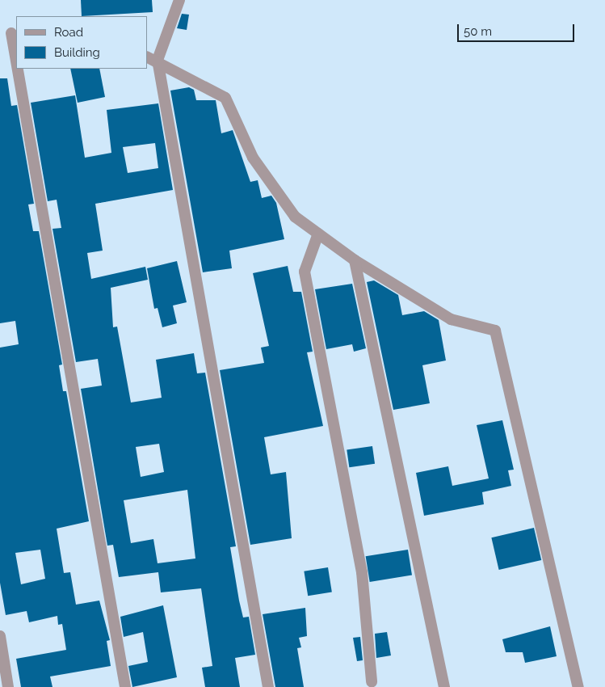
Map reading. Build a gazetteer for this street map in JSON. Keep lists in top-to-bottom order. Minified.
{"legend":["Road","Building"],"scale_bar":"50 m"}
